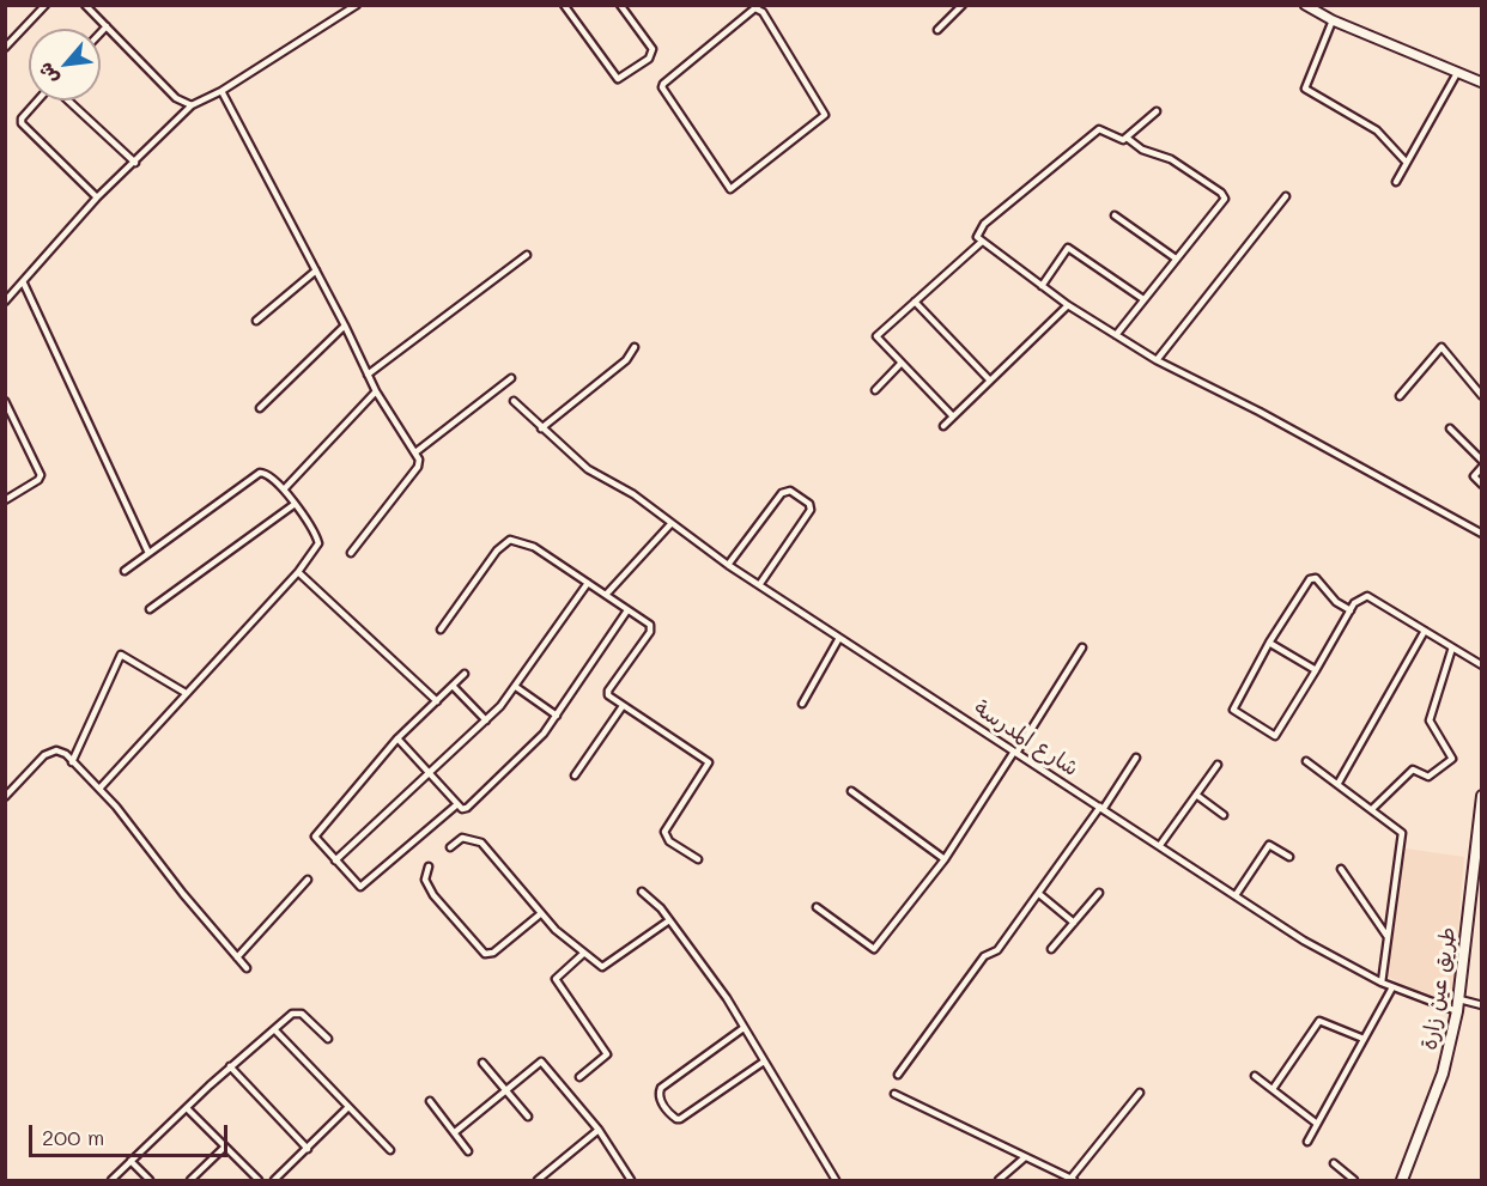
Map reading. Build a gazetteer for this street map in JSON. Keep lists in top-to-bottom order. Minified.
{"streets":{"main road":["طريق عين زارة"],"street":["شارع المدرسة"]},"crossings":[["شارع المدرسة","طريق عين زارة"]],"scale_bar":"200 m","north":"bottom left"}
